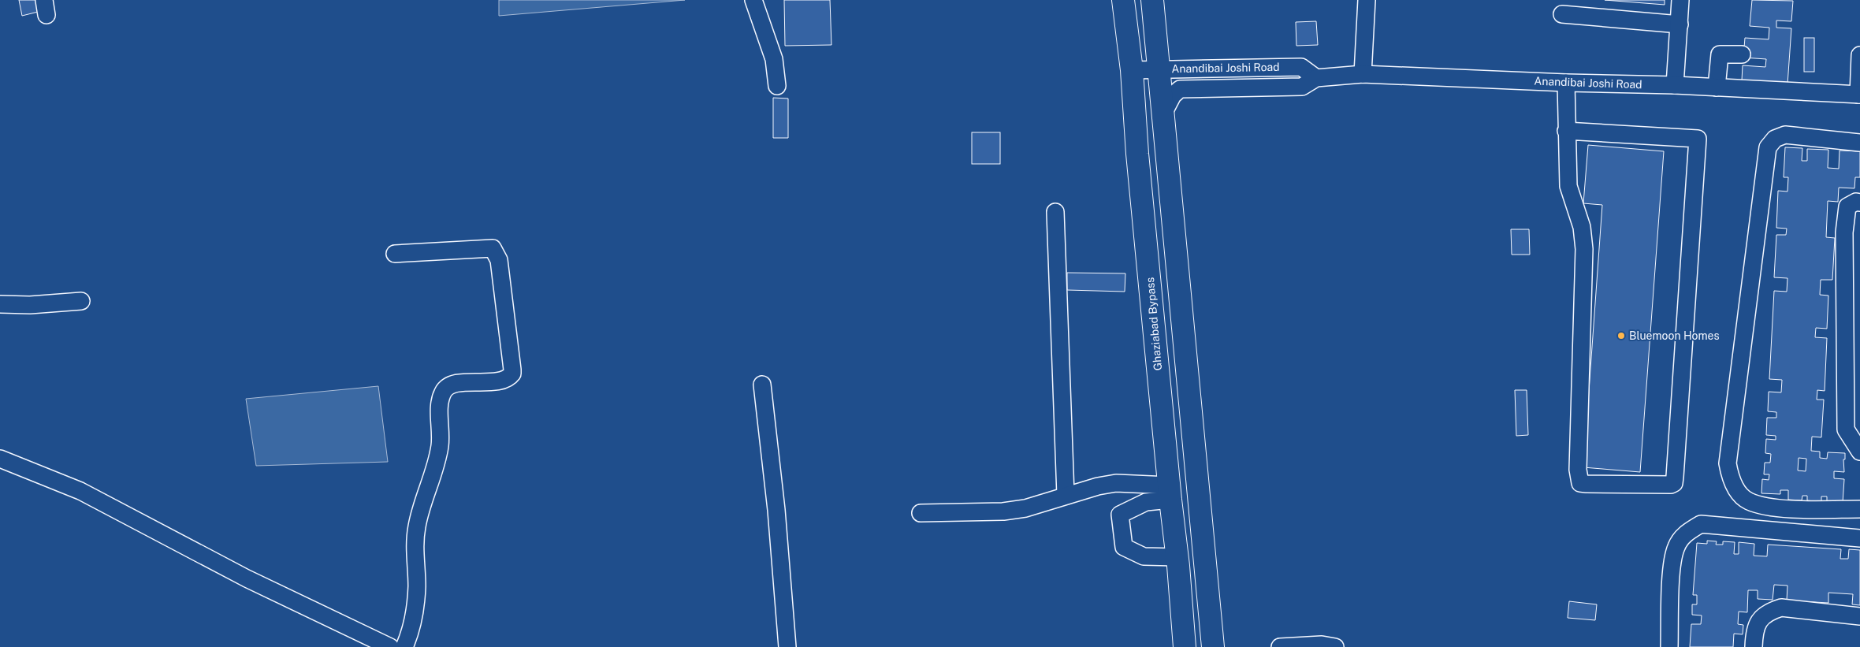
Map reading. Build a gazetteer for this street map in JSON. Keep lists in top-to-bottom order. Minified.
{"streets":{"highway":["Ghaziabad Bypass"],"street":["Anandibai Joshi Road"]},"crossings":[["Anandibai Joshi Road","Ghaziabad Bypass"]],"places":["Bluemoon Homes"]}
